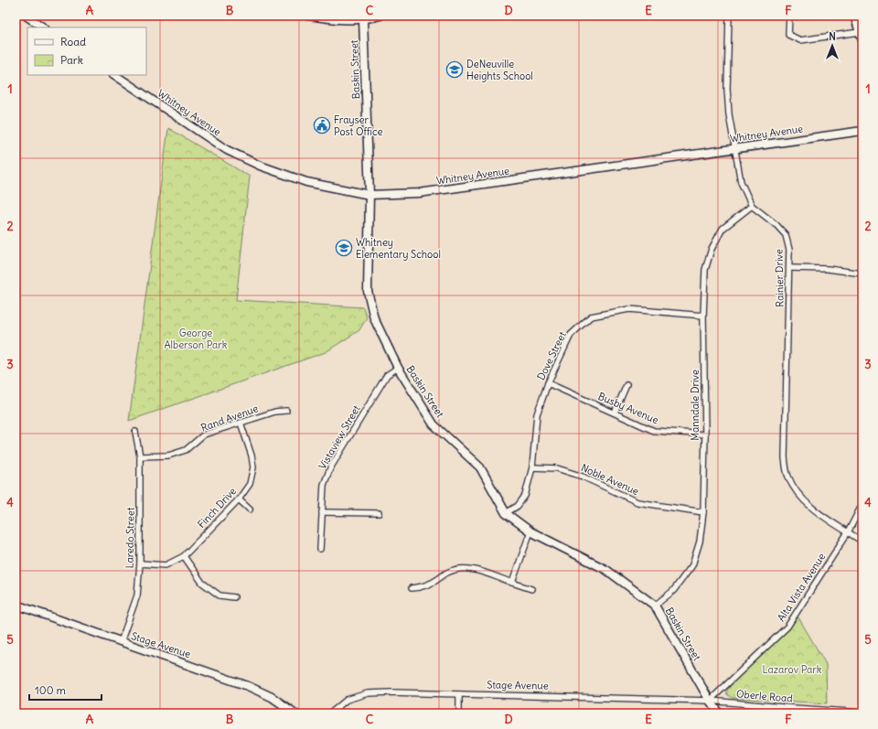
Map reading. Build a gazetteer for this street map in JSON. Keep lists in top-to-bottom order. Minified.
{"streets":{"main road":["Baskin Street","Whitney Avenue","Stage Avenue"],"street":["Rainier Drive","Dove Street","Manndale Drive","Busby Avenue","Rand Avenue","Vistaview Street","Noble Avenue","Finch Drive","Laredo Street","Alta Vista Avenue","Oberle Road"]},"crossings":[["Baskin Street","Whitney Avenue"],["Baskin Street","Dove Street"],["Baskin Street","Manndale Drive"],["Baskin Street","Vistaview Street"],["Baskin Street","Alta Vista Avenue"],["Baskin Street","Stage Avenue"],["Baskin Street","Oberle Road"],["Whitney Avenue","Rainier Drive"],["Rainier Drive","Manndale Drive"],["Rainier Drive","Alta Vista Avenue"],["Dove Street","Manndale Drive"],["Dove Street","Busby Avenue"],["Dove Street","Noble Avenue"],["Manndale Drive","Busby Avenue"],["Manndale Drive","Noble Avenue"],["Rand Avenue","Finch Drive"],["Rand Avenue","Laredo Street"],["Finch Drive","Laredo Street"],["Laredo Street","Stage Avenue"],["Alta Vista Avenue","Stage Avenue"],["Alta Vista Avenue","Oberle Road"],["Stage Avenue","Oberle Road"]],"parks":["George Alberson Park","Lazarov Park"],"places":{"school or university":["DeNeuville Heights School","Whitney Elementary School"],"public building":["Frayser Post Office"]},"legend":["Road","Park"],"scale_bar":"100 m","north":"top","grid":{"columns":["A","B","C","D","E","F"],"rows":["1","2","3","4","5"]}}
